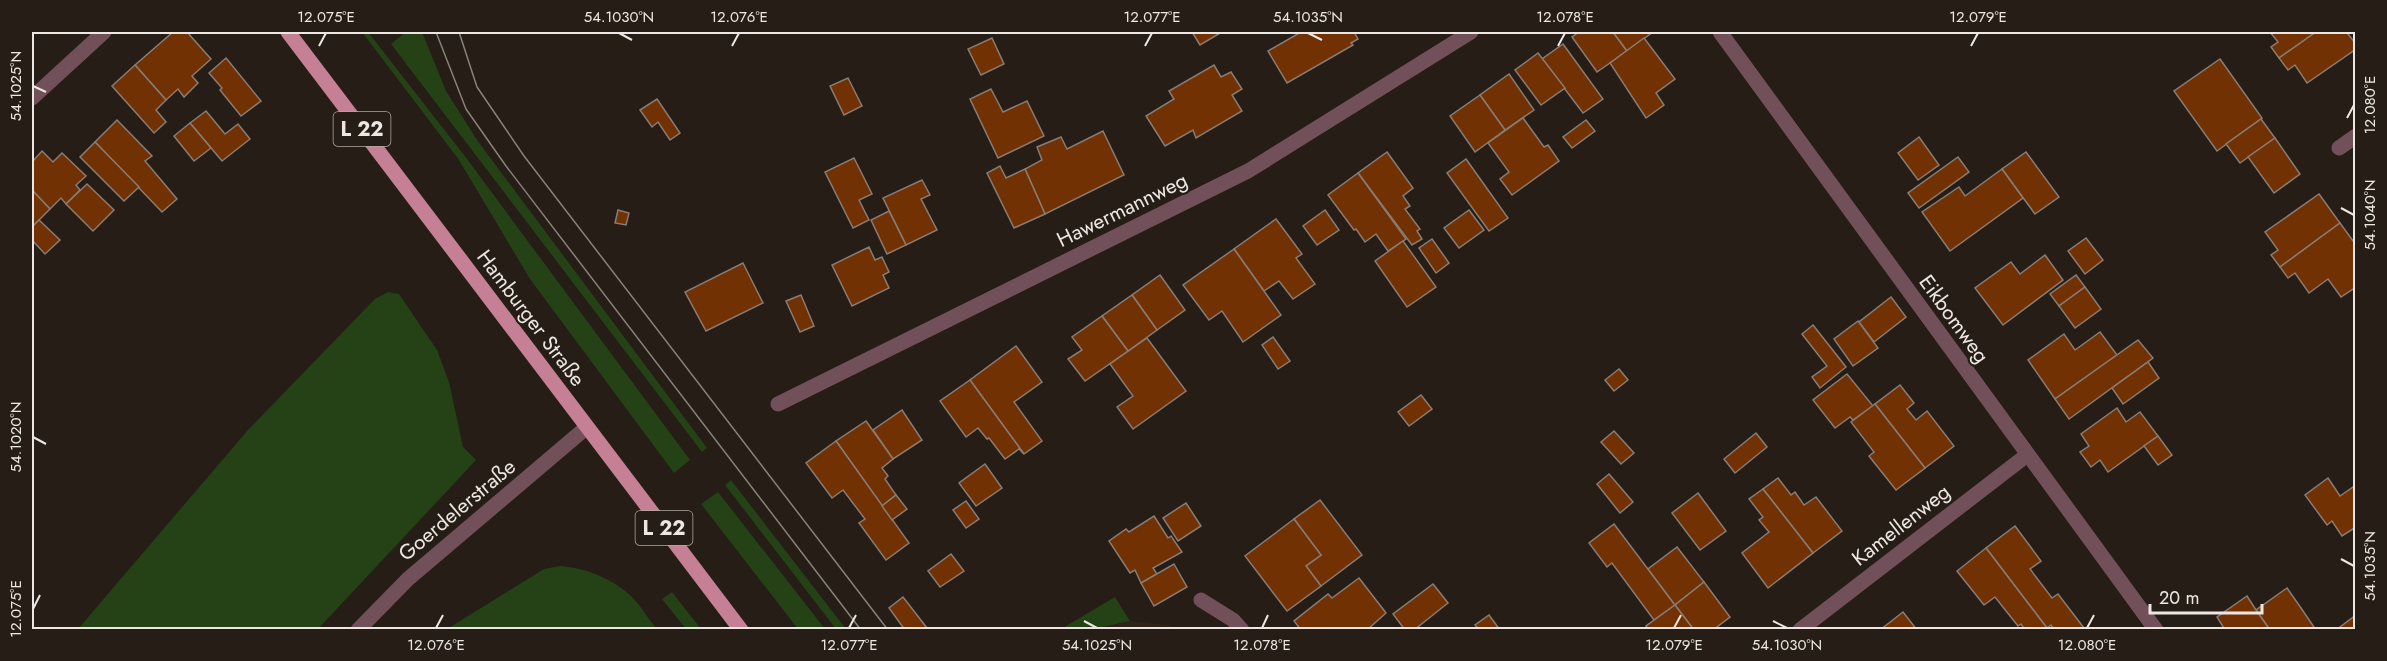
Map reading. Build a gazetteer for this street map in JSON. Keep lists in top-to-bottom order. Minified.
{"streets":{"main road":["L 22","Hamburger Straße"],"street":["Hawermannweg","Eikbomweg","Goerdelerstraße","Kamellenweg"]},"crossings":[["Hamburger Straße","Goerdelerstraße"],["Eikbomweg","Kamellenweg"]],"scale_bar":"20 m","coordinates":["12.075°E","54.1030°N","12.076°E","12.077°E","54.1035°N","12.078°E","12.079°E","54.1025°N","12.080°E","54.1040°N","54.1020°N"]}
